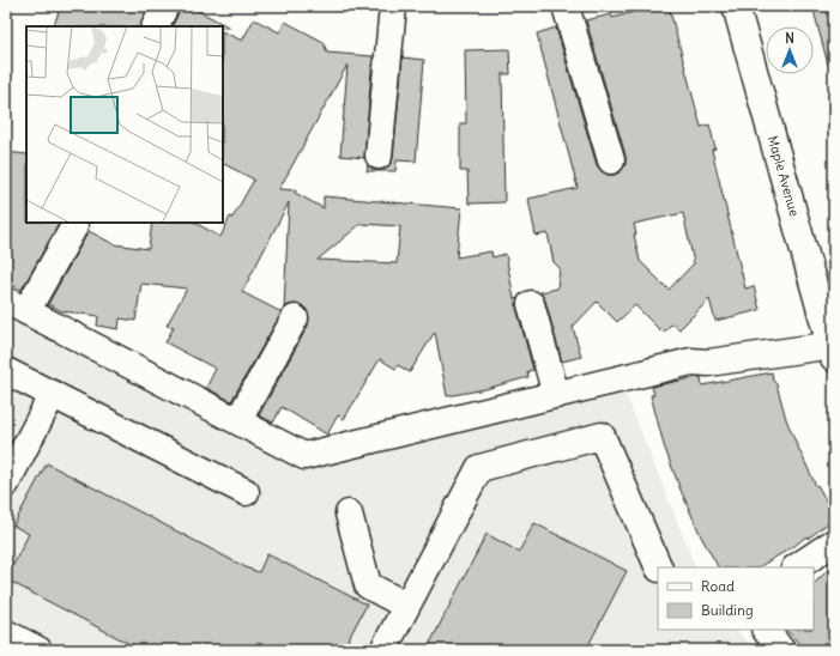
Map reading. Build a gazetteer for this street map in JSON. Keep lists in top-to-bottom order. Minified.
{"streets":{"street":["Maple Avenue"]},"legend":["Road","Building"],"north":"top"}
